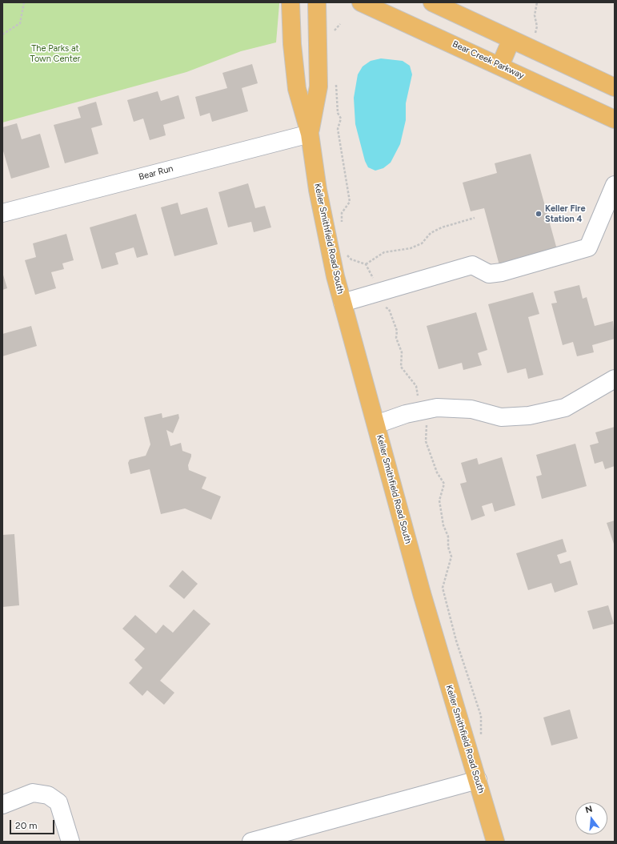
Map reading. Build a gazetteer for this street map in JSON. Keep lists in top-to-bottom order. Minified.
{"streets":{"main road":["Bear Creek Parkway","Keller Smithfield Road South"],"street":["Bear Run"]},"crossings":[["Bear Run","Keller Smithfield Road South"]],"parks":["The Parks at Town Center"],"places":["Keller Fire Station 4"],"scale_bar":"20 m","north":"top"}
